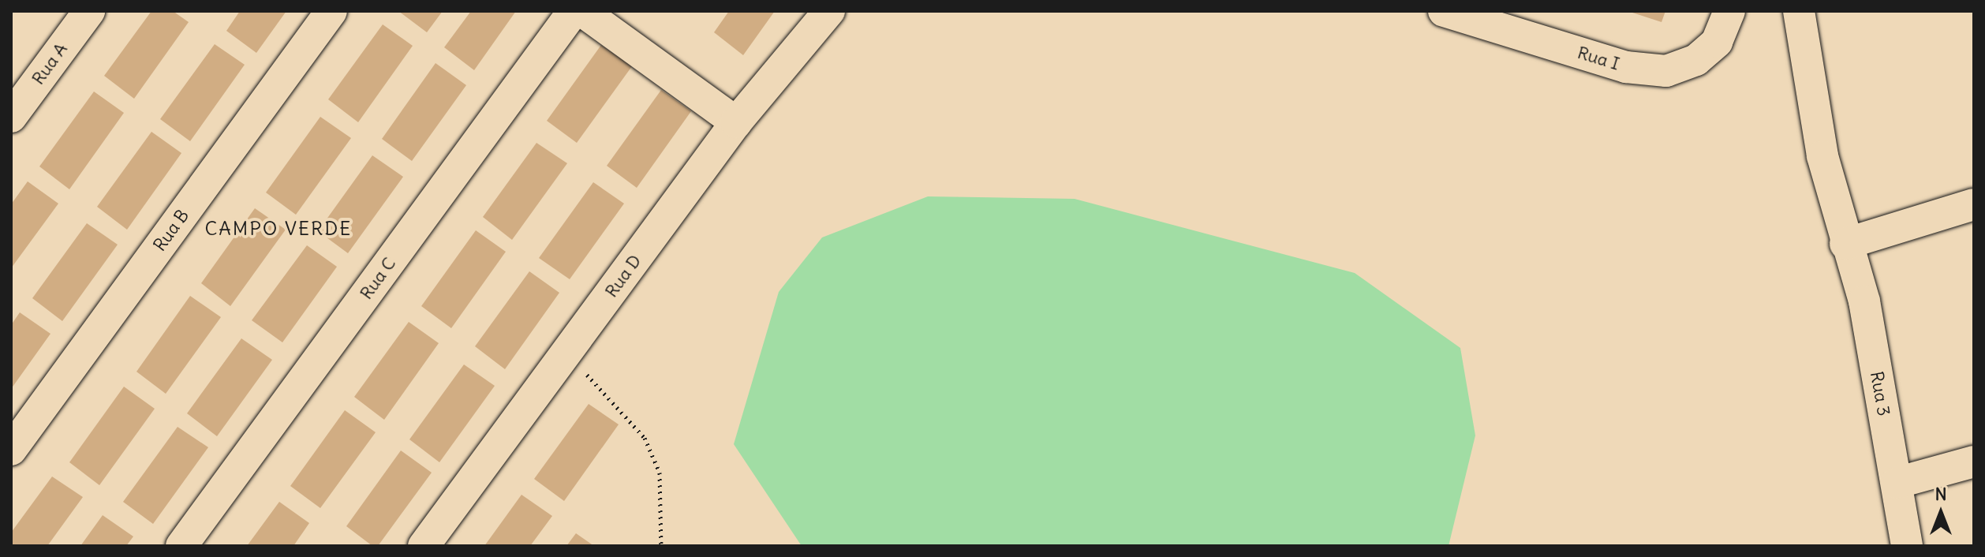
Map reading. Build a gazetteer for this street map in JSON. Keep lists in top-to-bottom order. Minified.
{"streets":{"street":["Rua I","Rua A","Rua B","Rua D","Rua C","Rua 3"]},"districts":["CAMPO VERDE"],"north":"top"}
